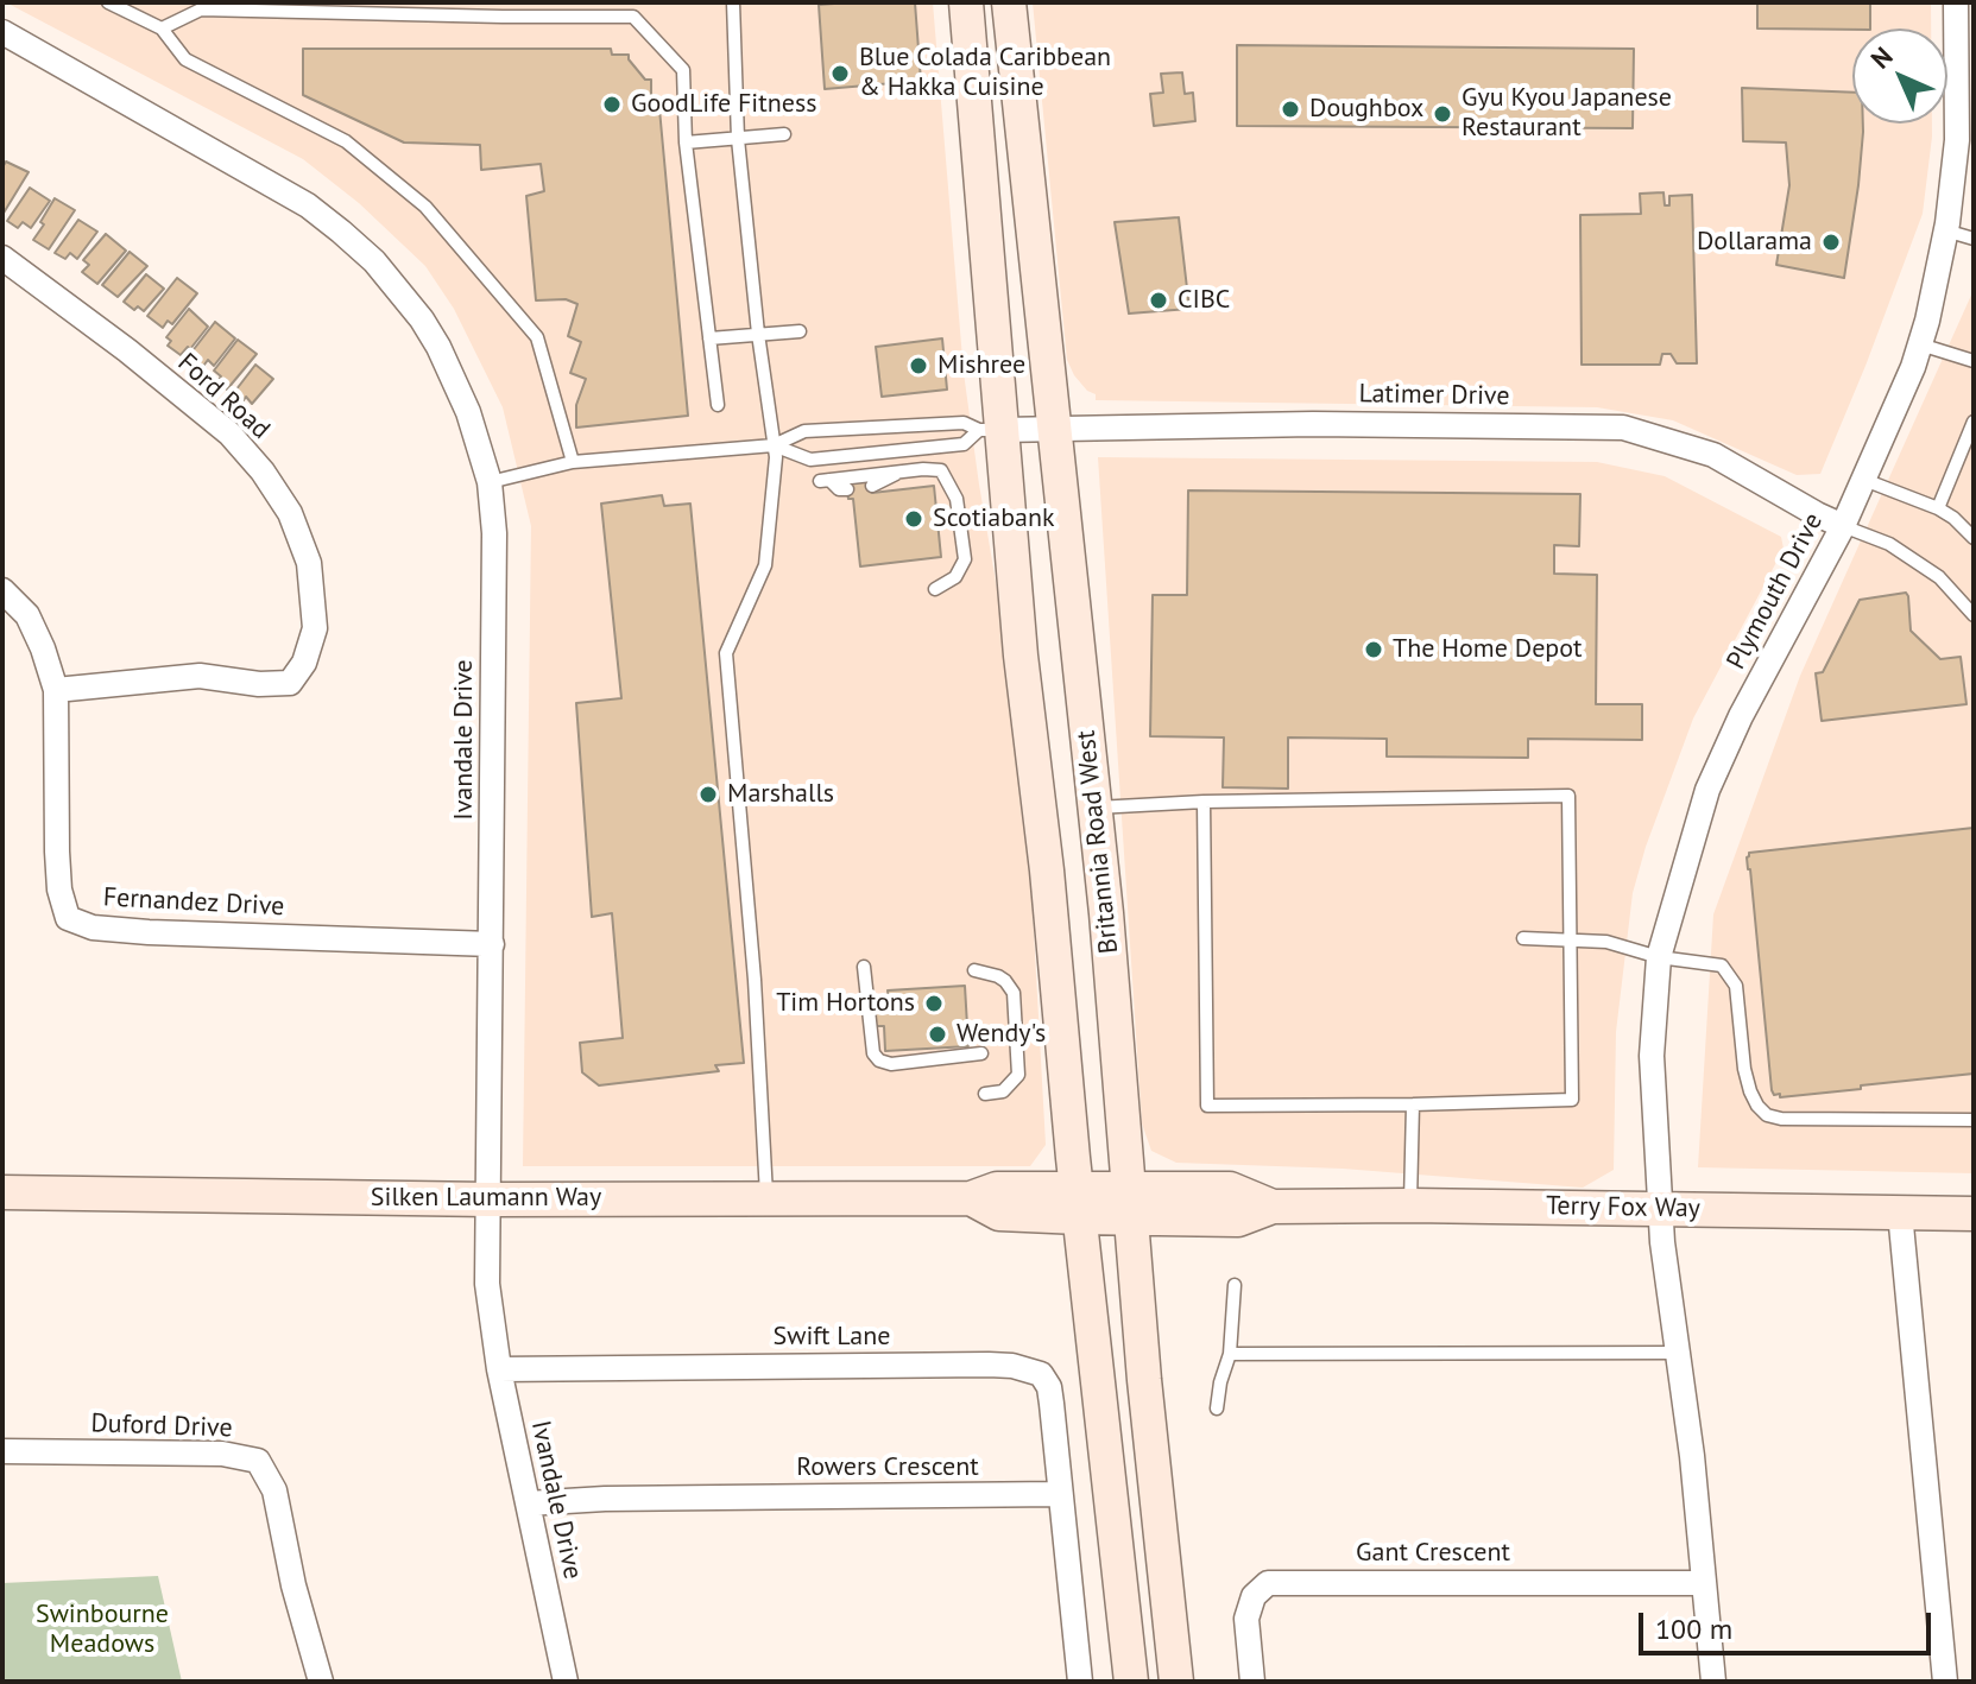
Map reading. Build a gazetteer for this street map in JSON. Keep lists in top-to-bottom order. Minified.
{"streets":{"main road":["Britannia Road West","Silken Laumann Way","Terry Fox Way"],"street":["Latimer Drive","Ford Road","Plymouth Drive","Ivandale Drive","Fernandez Drive","Swift Lane","Duford Drive","Rowers Crescent","Gant Crescent"]},"crossings":[["Latimer Drive","Plymouth Drive"],["Latimer Drive","Britannia Road West"],["Ford Road","Fernandez Drive"],["Plymouth Drive","Terry Fox Way"],["Plymouth Drive","Gant Crescent"],["Ivandale Drive","Fernandez Drive"],["Ivandale Drive","Silken Laumann Way"],["Ivandale Drive","Swift Lane"],["Ivandale Drive","Rowers Crescent"],["Britannia Road West","Silken Laumann Way"],["Britannia Road West","Terry Fox Way"],["Silken Laumann Way","Terry Fox Way"],["Swift Lane","Rowers Crescent"]],"parks":["Swinbourne Meadows"],"places":["Blue Colada Caribbean & Hakka Cuisine","GoodLife Fitness","Doughbox","Gyu Kyou Japanese Restaurant","Dollarama","CIBC","Mishree","Scotiabank","The Home Depot","Marshalls","Tim Hortons","Wendy's"],"scale_bar":"100 m","north":"top left"}
